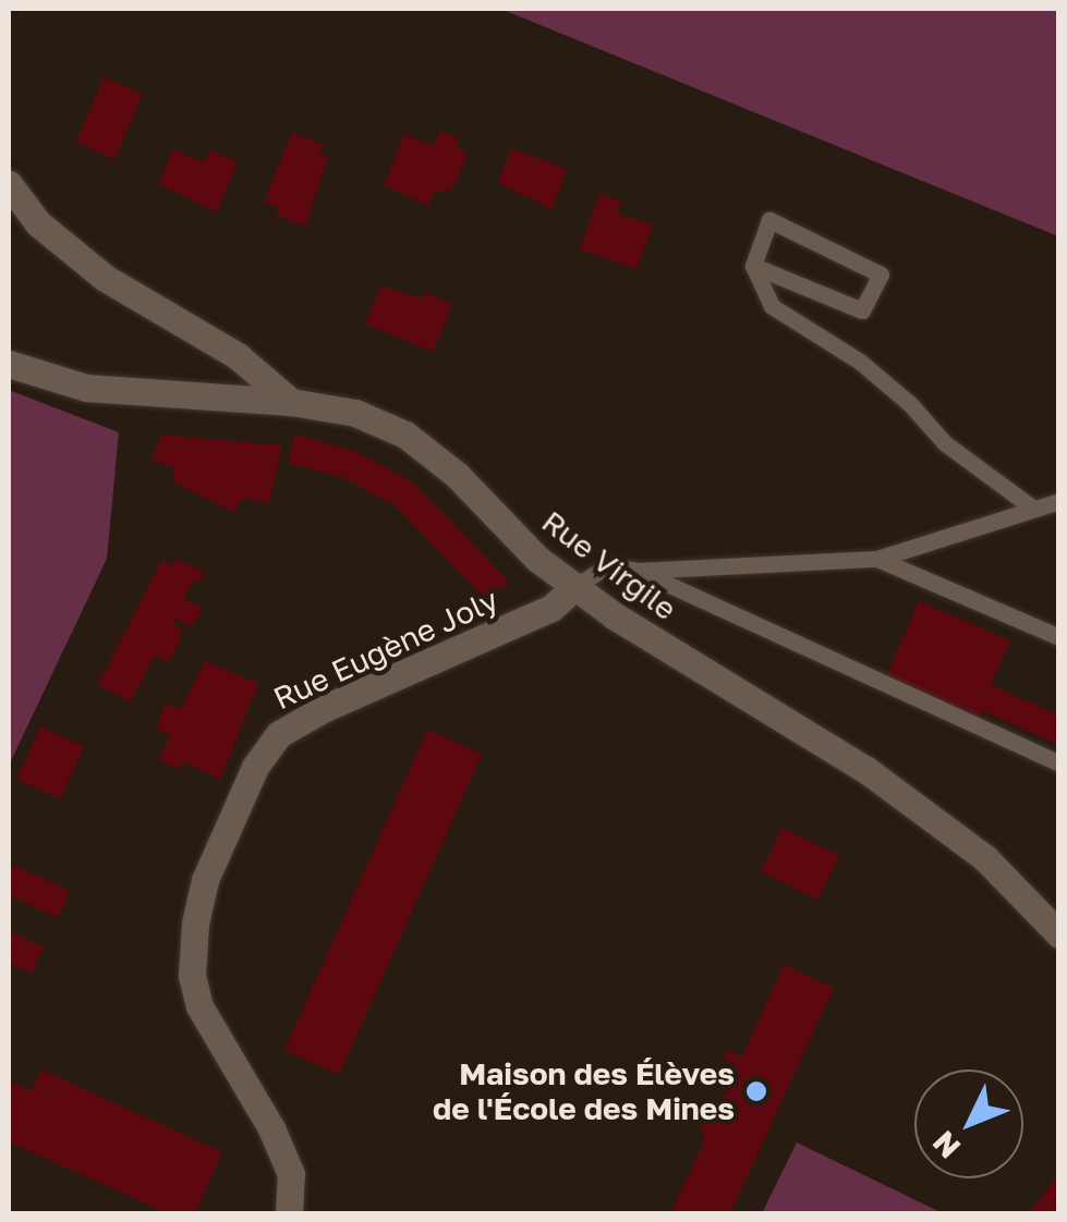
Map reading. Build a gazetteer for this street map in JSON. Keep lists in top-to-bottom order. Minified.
{"streets":{"street":["Rue Virgile","Rue Eugène Joly"]},"crossings":[["Rue Virgile","Rue Eugène Joly"]],"places":["Maison des Élèves de l'École des Mines"],"north":"bottom left"}
